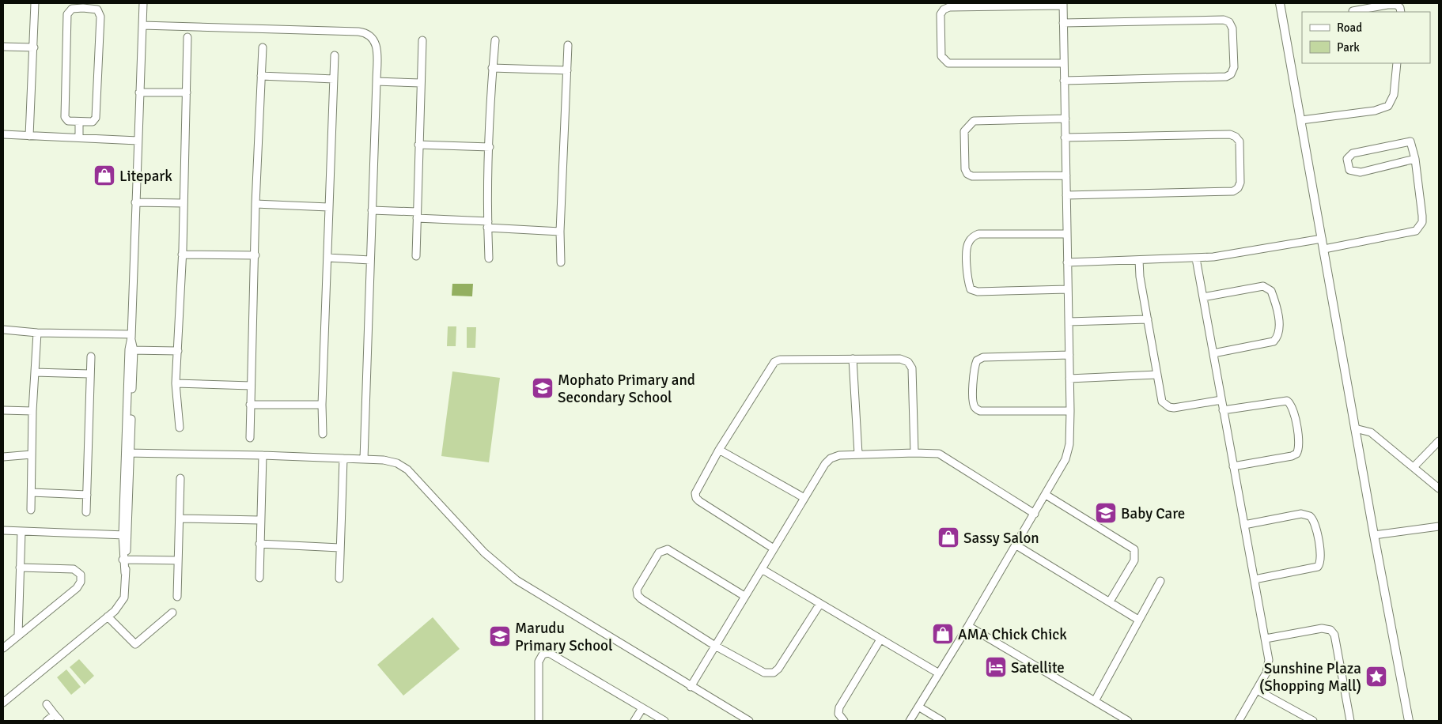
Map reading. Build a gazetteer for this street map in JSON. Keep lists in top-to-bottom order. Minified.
{"places":{"shop":["Litepark","Sassy Salon","AMA Chick Chick"],"school or university":["Mophato Primary and Secondary School","Baby Care","Marudu Primary School"],"hotel":["Satellite"],"place":["Sunshine Plaza (Shopping Mall)"]},"legend":["Road","Park"]}
